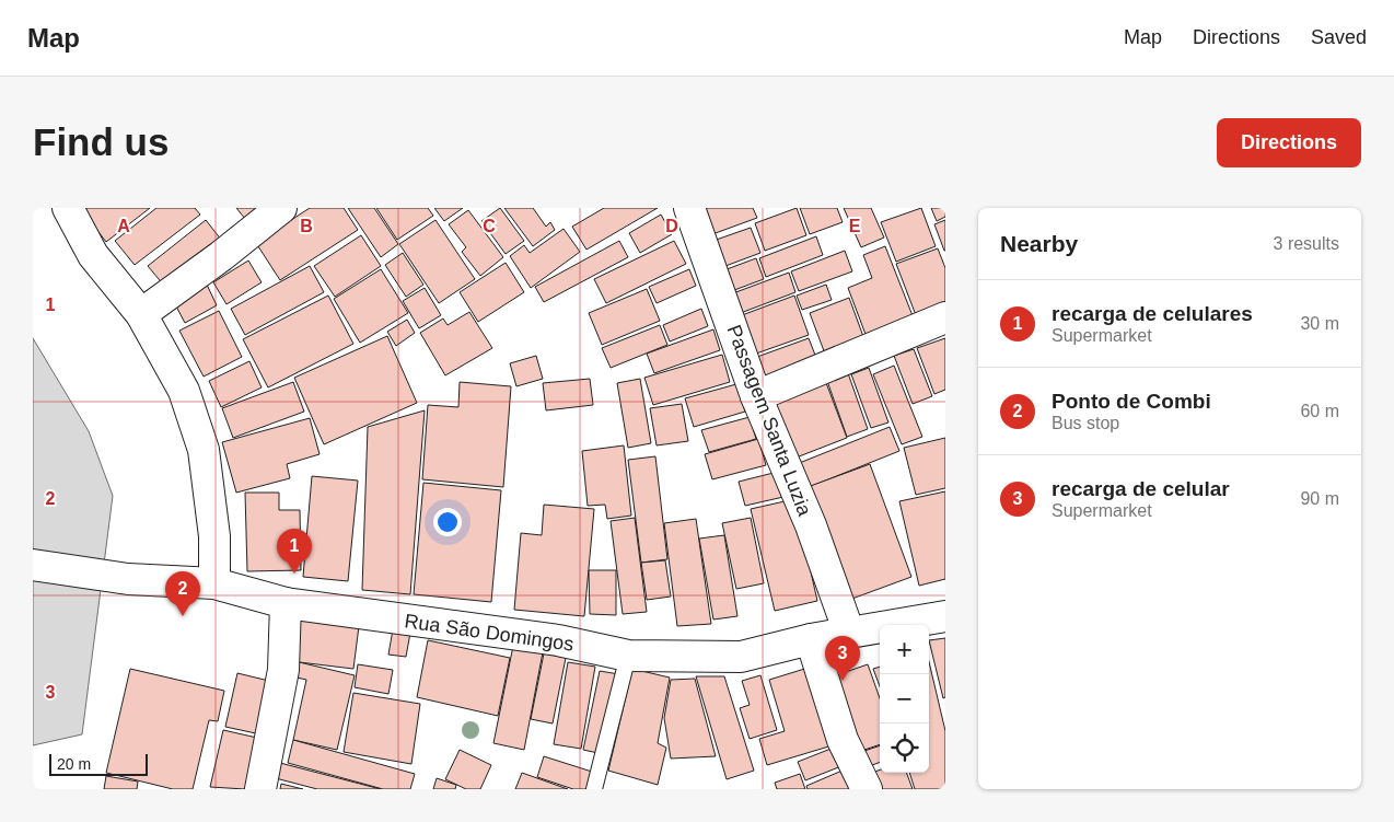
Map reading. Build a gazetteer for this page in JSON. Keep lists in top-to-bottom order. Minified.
{"streets":{"street":["Passagem Santa Luzia","Rua São Domingos"]},"crossings":[["Passagem Santa Luzia","Rua São Domingos"]],"scale_bar":"20 m","page":{"header":"Map","nav":["Map","Directions","Saved"],"buttons":"Directions","title":"Find us","heading":["Nearby","3 results"],"list":[{"mark":"1","name":"recarga de celulares","note":"Supermarket","value":"30 m"},{"mark":"2","name":"Ponto de Combi","note":"Bus stop","value":"60 m"},{"mark":"3","name":"recarga de celular","note":"Supermarket","value":"90 m"}],"pins":["1","2","3"],"map_buttons":["+","−"],"scale":"20 m"},"grid":{"columns":["A","B","C","D","E"],"rows":["1","2","3"]}}
